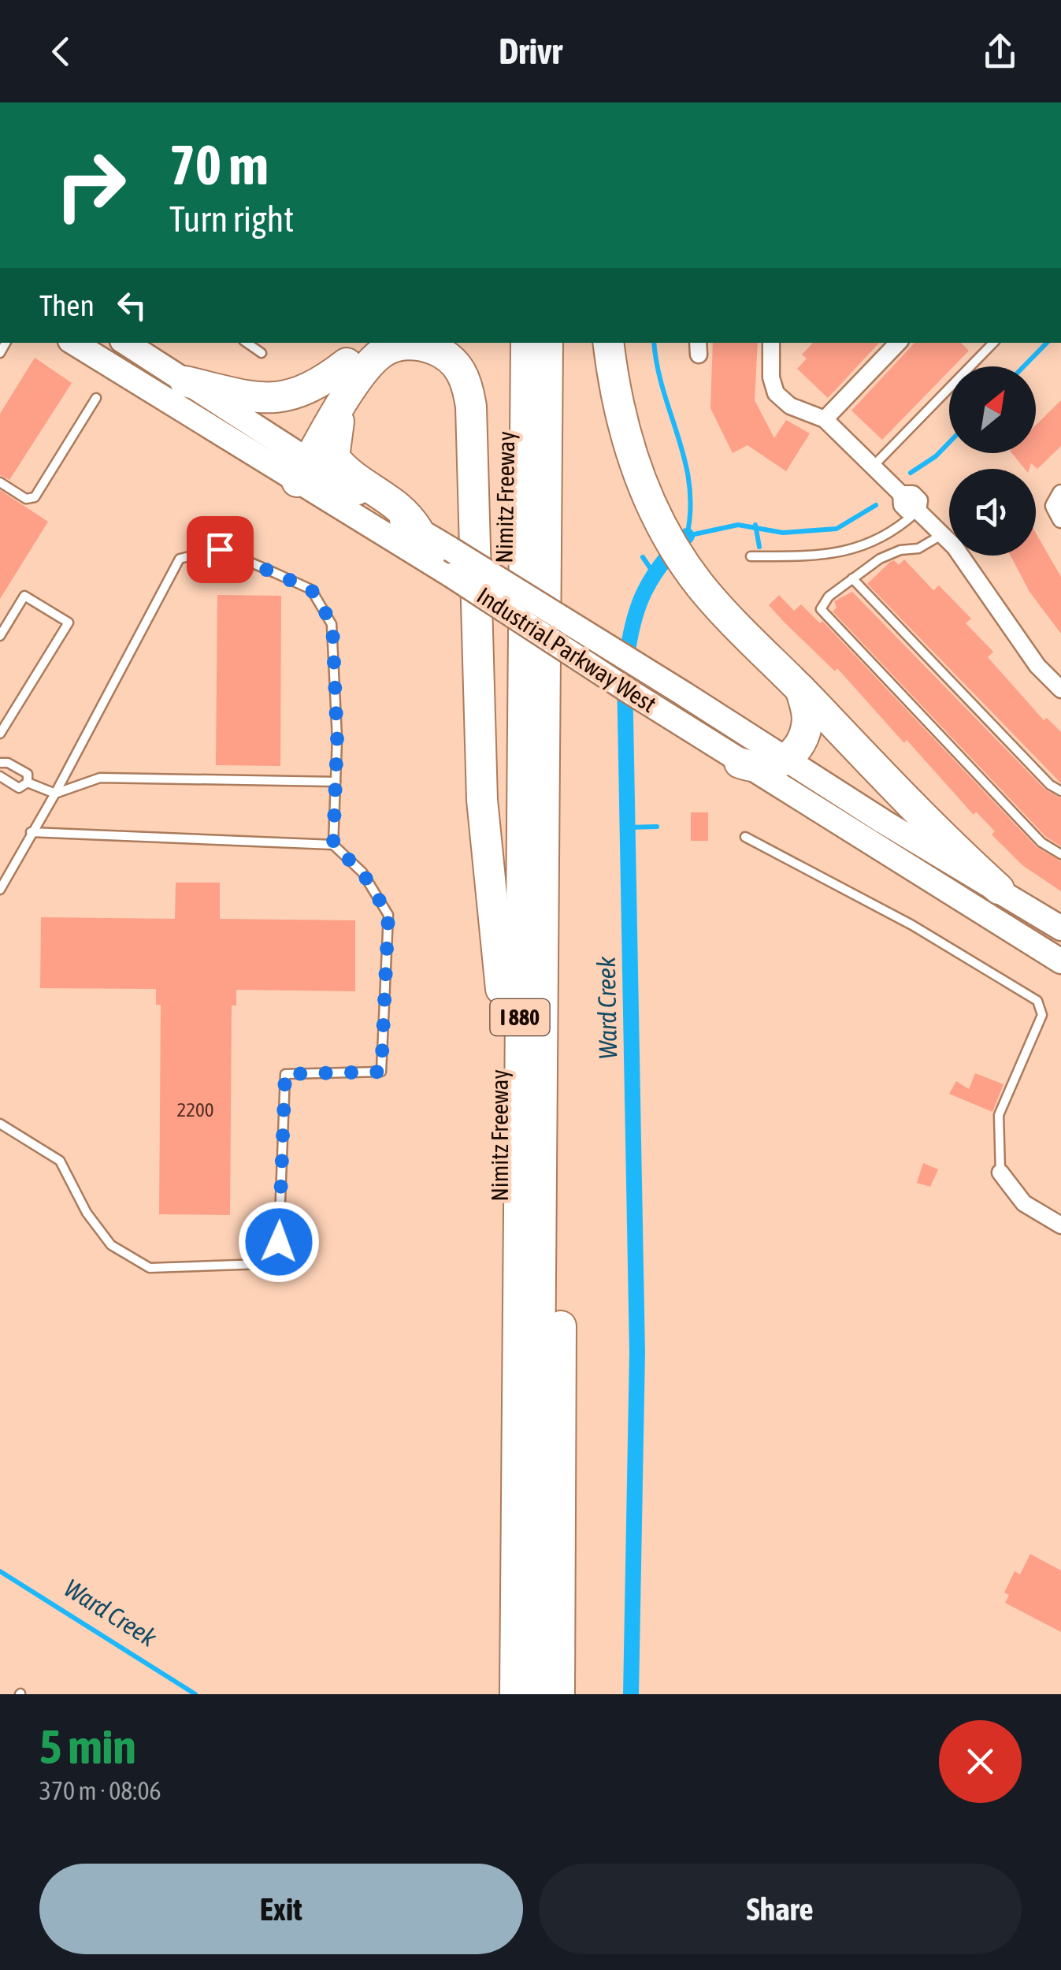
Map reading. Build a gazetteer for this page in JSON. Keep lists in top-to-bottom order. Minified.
{"streets":{"highway":["Nimitz Freeway","I 880"],"main road":["Industrial Parkway West"]},"water":["Ward Creek"],"house_numbers":["2200"],"north":"top right","page":{"header":"Drivr","turn":["70 m","Turn right"],"then":"Then","heading":["5 min","370 m · 08:06"],"buttons":["Exit","Share"]}}
